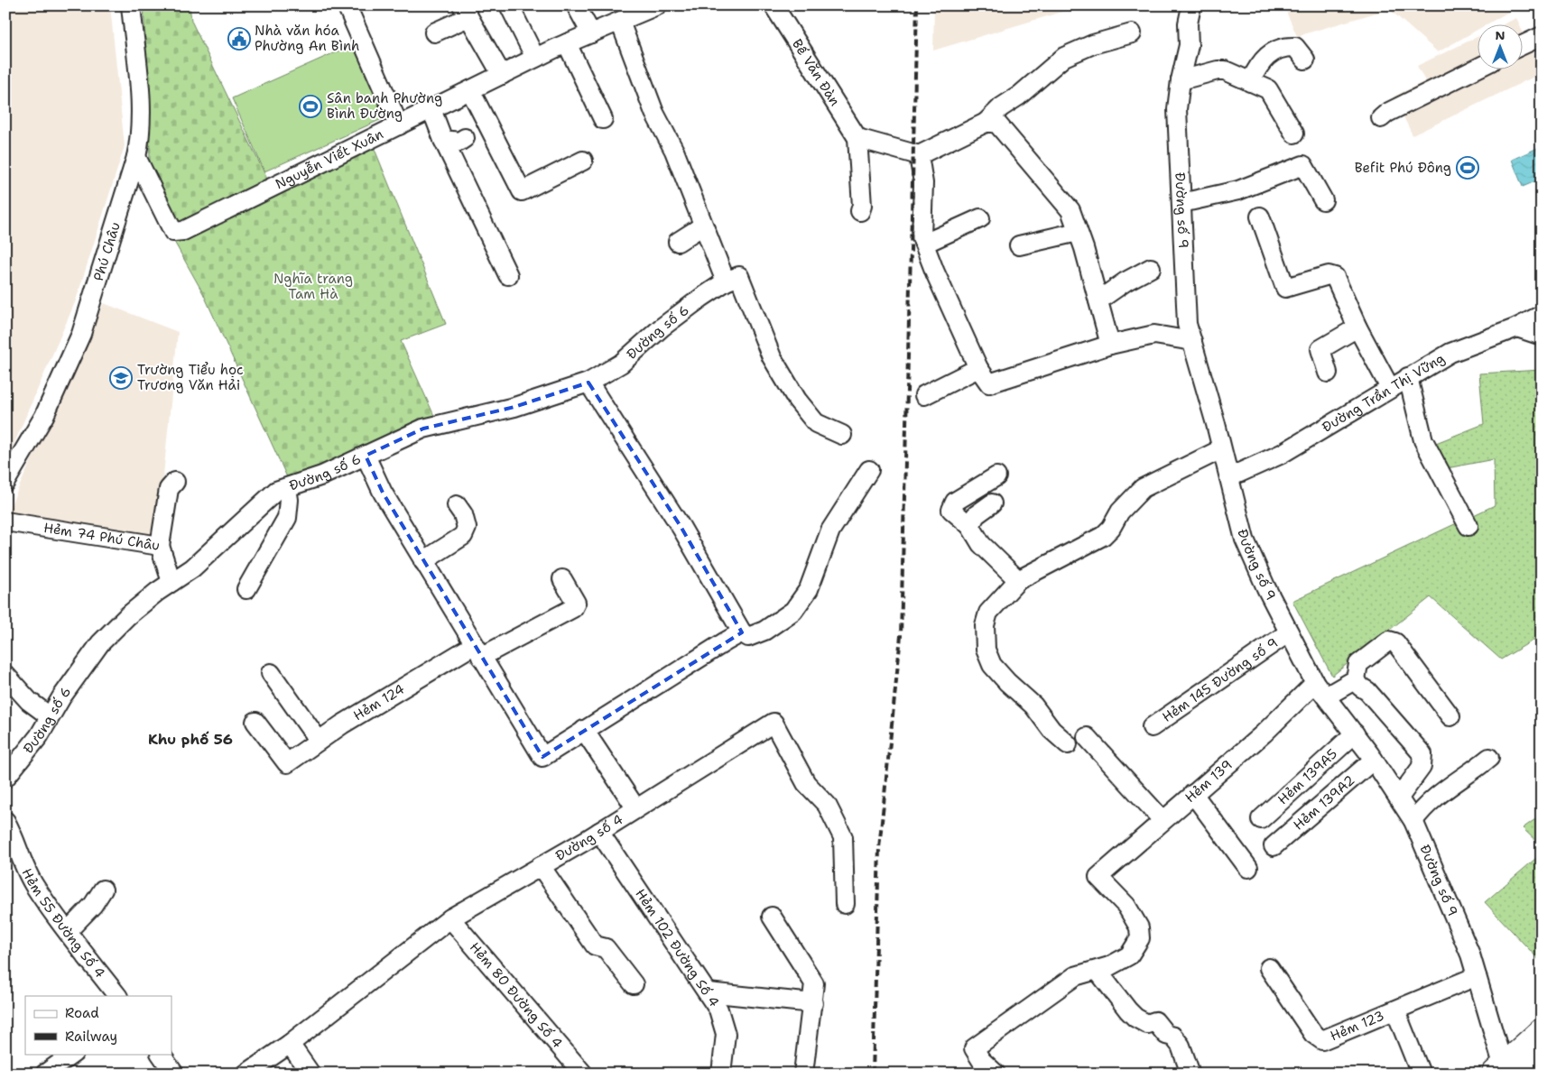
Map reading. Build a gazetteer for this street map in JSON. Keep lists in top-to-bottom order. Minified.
{"streets":{"street":["Bế Văn Đàn","Nguyễn Viết Xuân","Đường số 9","Phú Châu","Đường số 6","Đường Trần Thị Vững","Hẻm 74 Phú Châu","Hẻm 145 Đường số 9","Hẻm 124","Hẻm 139A5","Hẻm 139","Hẻm 139A2","Đường số 4","Hẻm 55 Đường Số 4","Hẻm 102 Đường Số 4","Hẻm 80 Đường Số 4","Hẻm 123"]},"crossings":[["Nguyễn Viết Xuân","Phú Châu"],["Đường số 9","Đường Trần Thị Vững"],["Đường số 9","Hẻm 145 Đường số 9"],["Đường số 9","Hẻm 139A5"],["Đường số 9","Hẻm 139"],["Đường số 9","Hẻm 139A2"],["Đường số 9","Hẻm 123"],["Đường số 6","Hẻm 74 Phú Châu"],["Đường số 4","Hẻm 102 Đường Số 4"],["Đường số 4","Hẻm 80 Đường Số 4"]],"districts":["Khu phố 56"],"parks":["Nghĩa trang Tam Hà"],"places":{"public building":["Nhà văn hóa Phường An Bình"],"sports":["Sân banh Phường Bình Đường","Befit Phú Đông"],"school or university":["Trường Tiểu học Trương Văn Hải"]},"legend":["Road","Railway"],"north":"top"}
